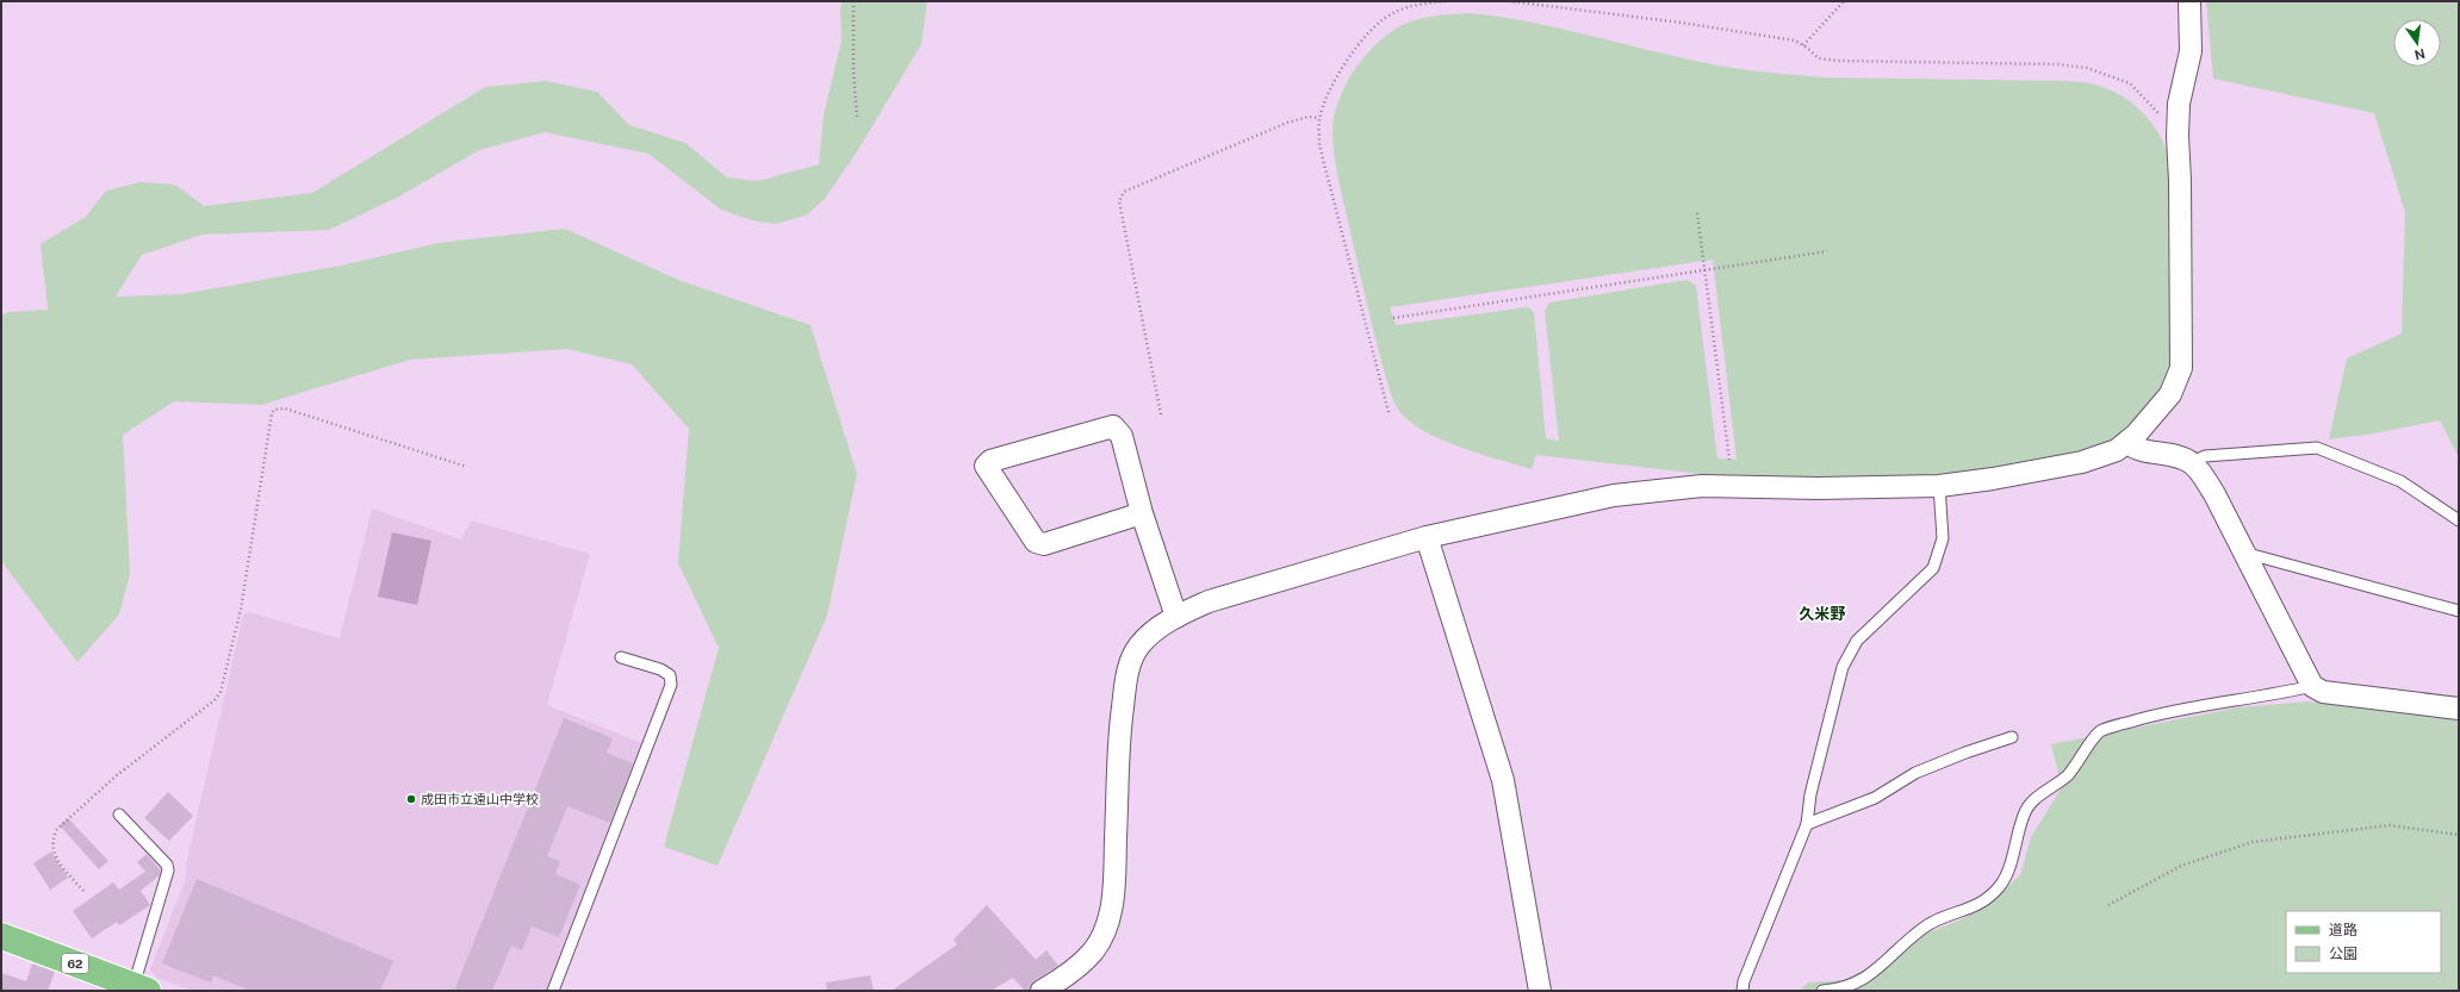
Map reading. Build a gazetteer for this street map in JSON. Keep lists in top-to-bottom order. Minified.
{"streets":{"main road":["62"]},"districts":["久米野"],"places":["成田市立遠山中学校"],"legend":["道路","公園"],"north":"bottom"}
